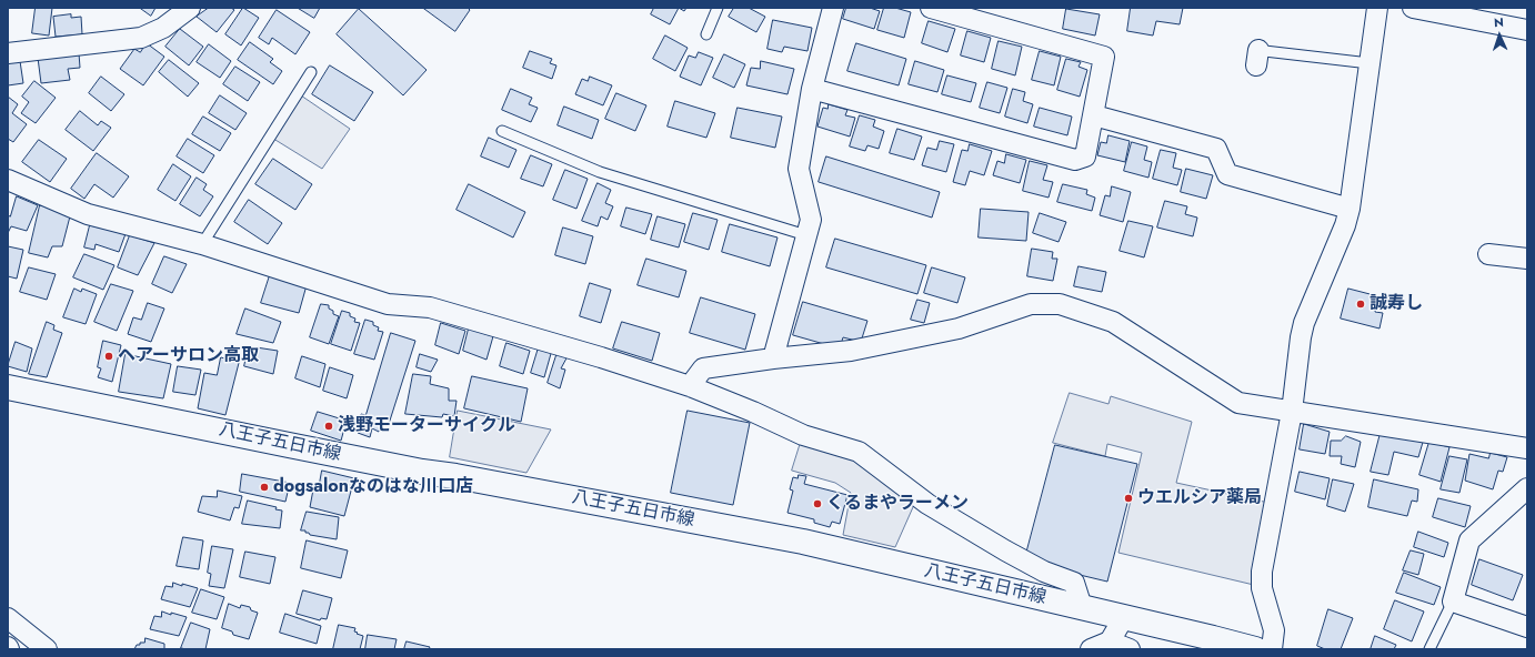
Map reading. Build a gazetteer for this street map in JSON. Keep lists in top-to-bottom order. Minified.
{"streets":{"main road":["八王子五日市線"]},"places":["誠寿し","ヘアーサロン高取","浅野モーターサイクル","dogsalonなのはな川口店","ウエルシア薬局","くるまやラーメン"],"north":"top"}
